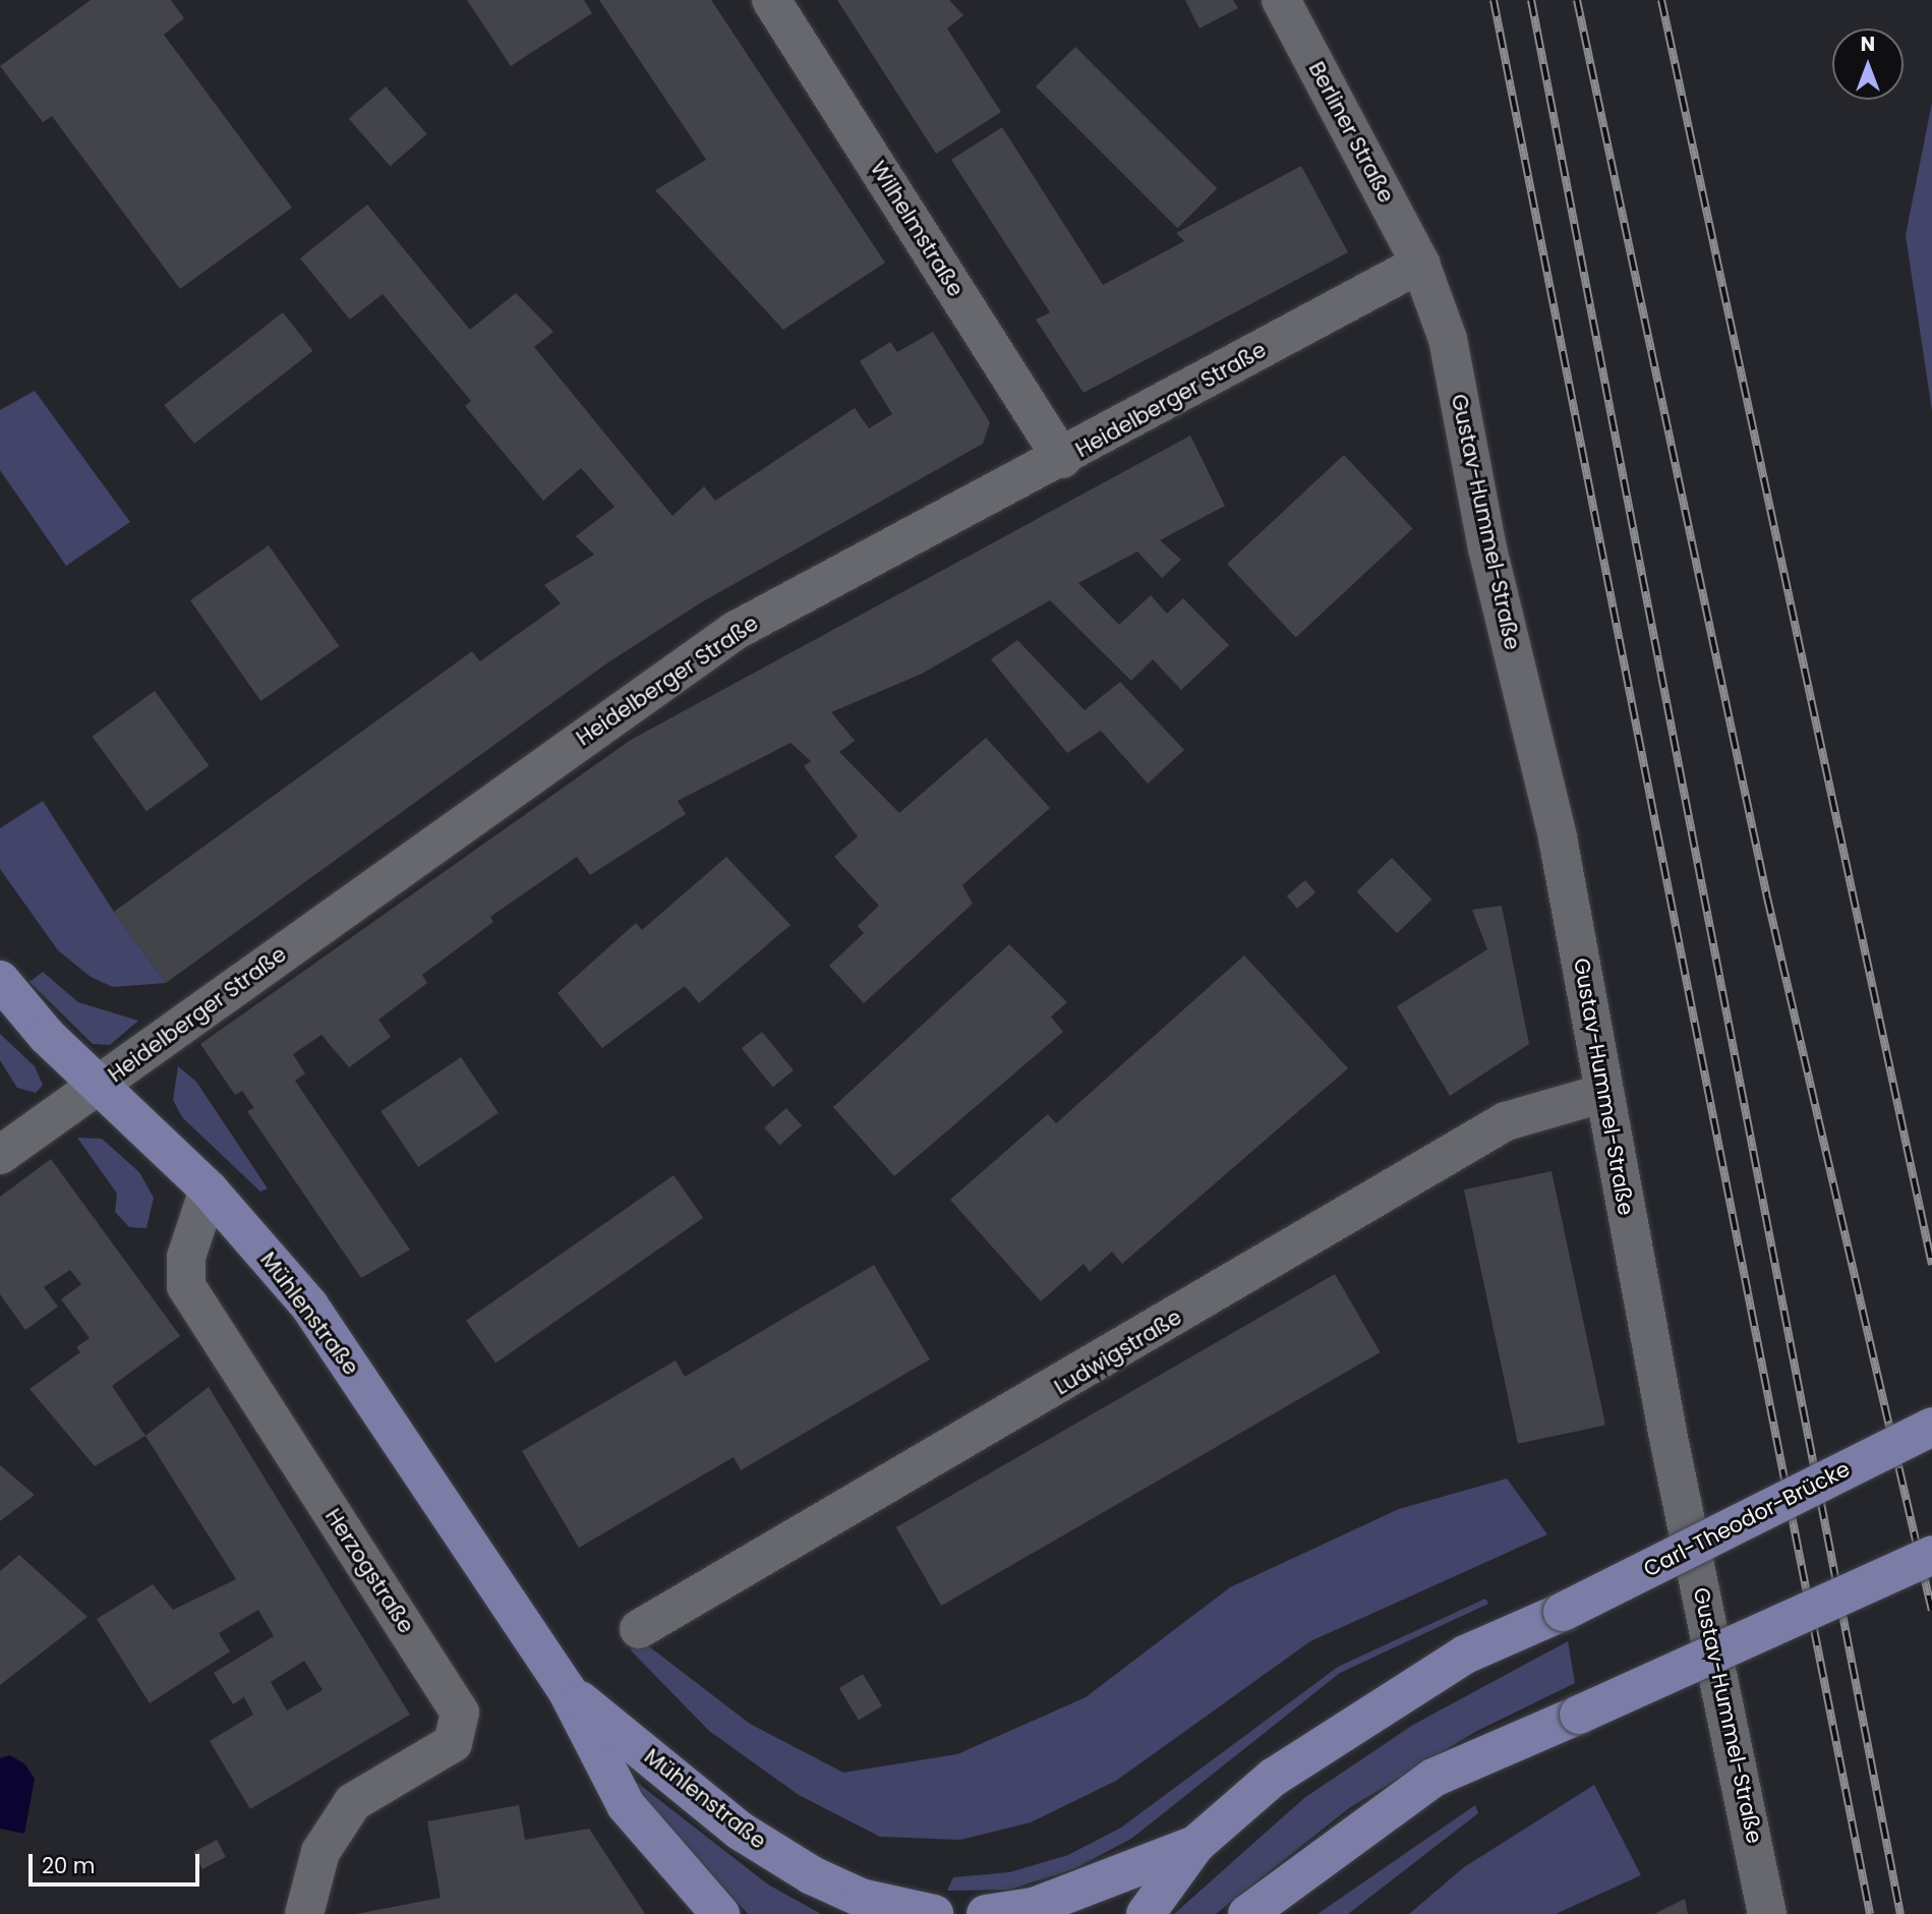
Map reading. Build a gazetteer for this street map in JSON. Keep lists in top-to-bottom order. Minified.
{"streets":{"main road":["Mühlenstraße","Carl-Theodor-Brücke"],"street":["Berliner Straße","Wilhelmstraße","Heidelberger Straße","Gustav-Hummel-Straße","Ludwigstraße","Herzogstraße"]},"crossings":[["Berliner Straße","Heidelberger Straße"],["Berliner Straße","Gustav-Hummel-Straße"],["Wilhelmstraße","Heidelberger Straße"],["Heidelberger Straße","Gustav-Hummel-Straße"],["Heidelberger Straße","Mühlenstraße"],["Gustav-Hummel-Straße","Ludwigstraße"],["Mühlenstraße","Herzogstraße"]],"scale_bar":"20 m","north":"top"}
